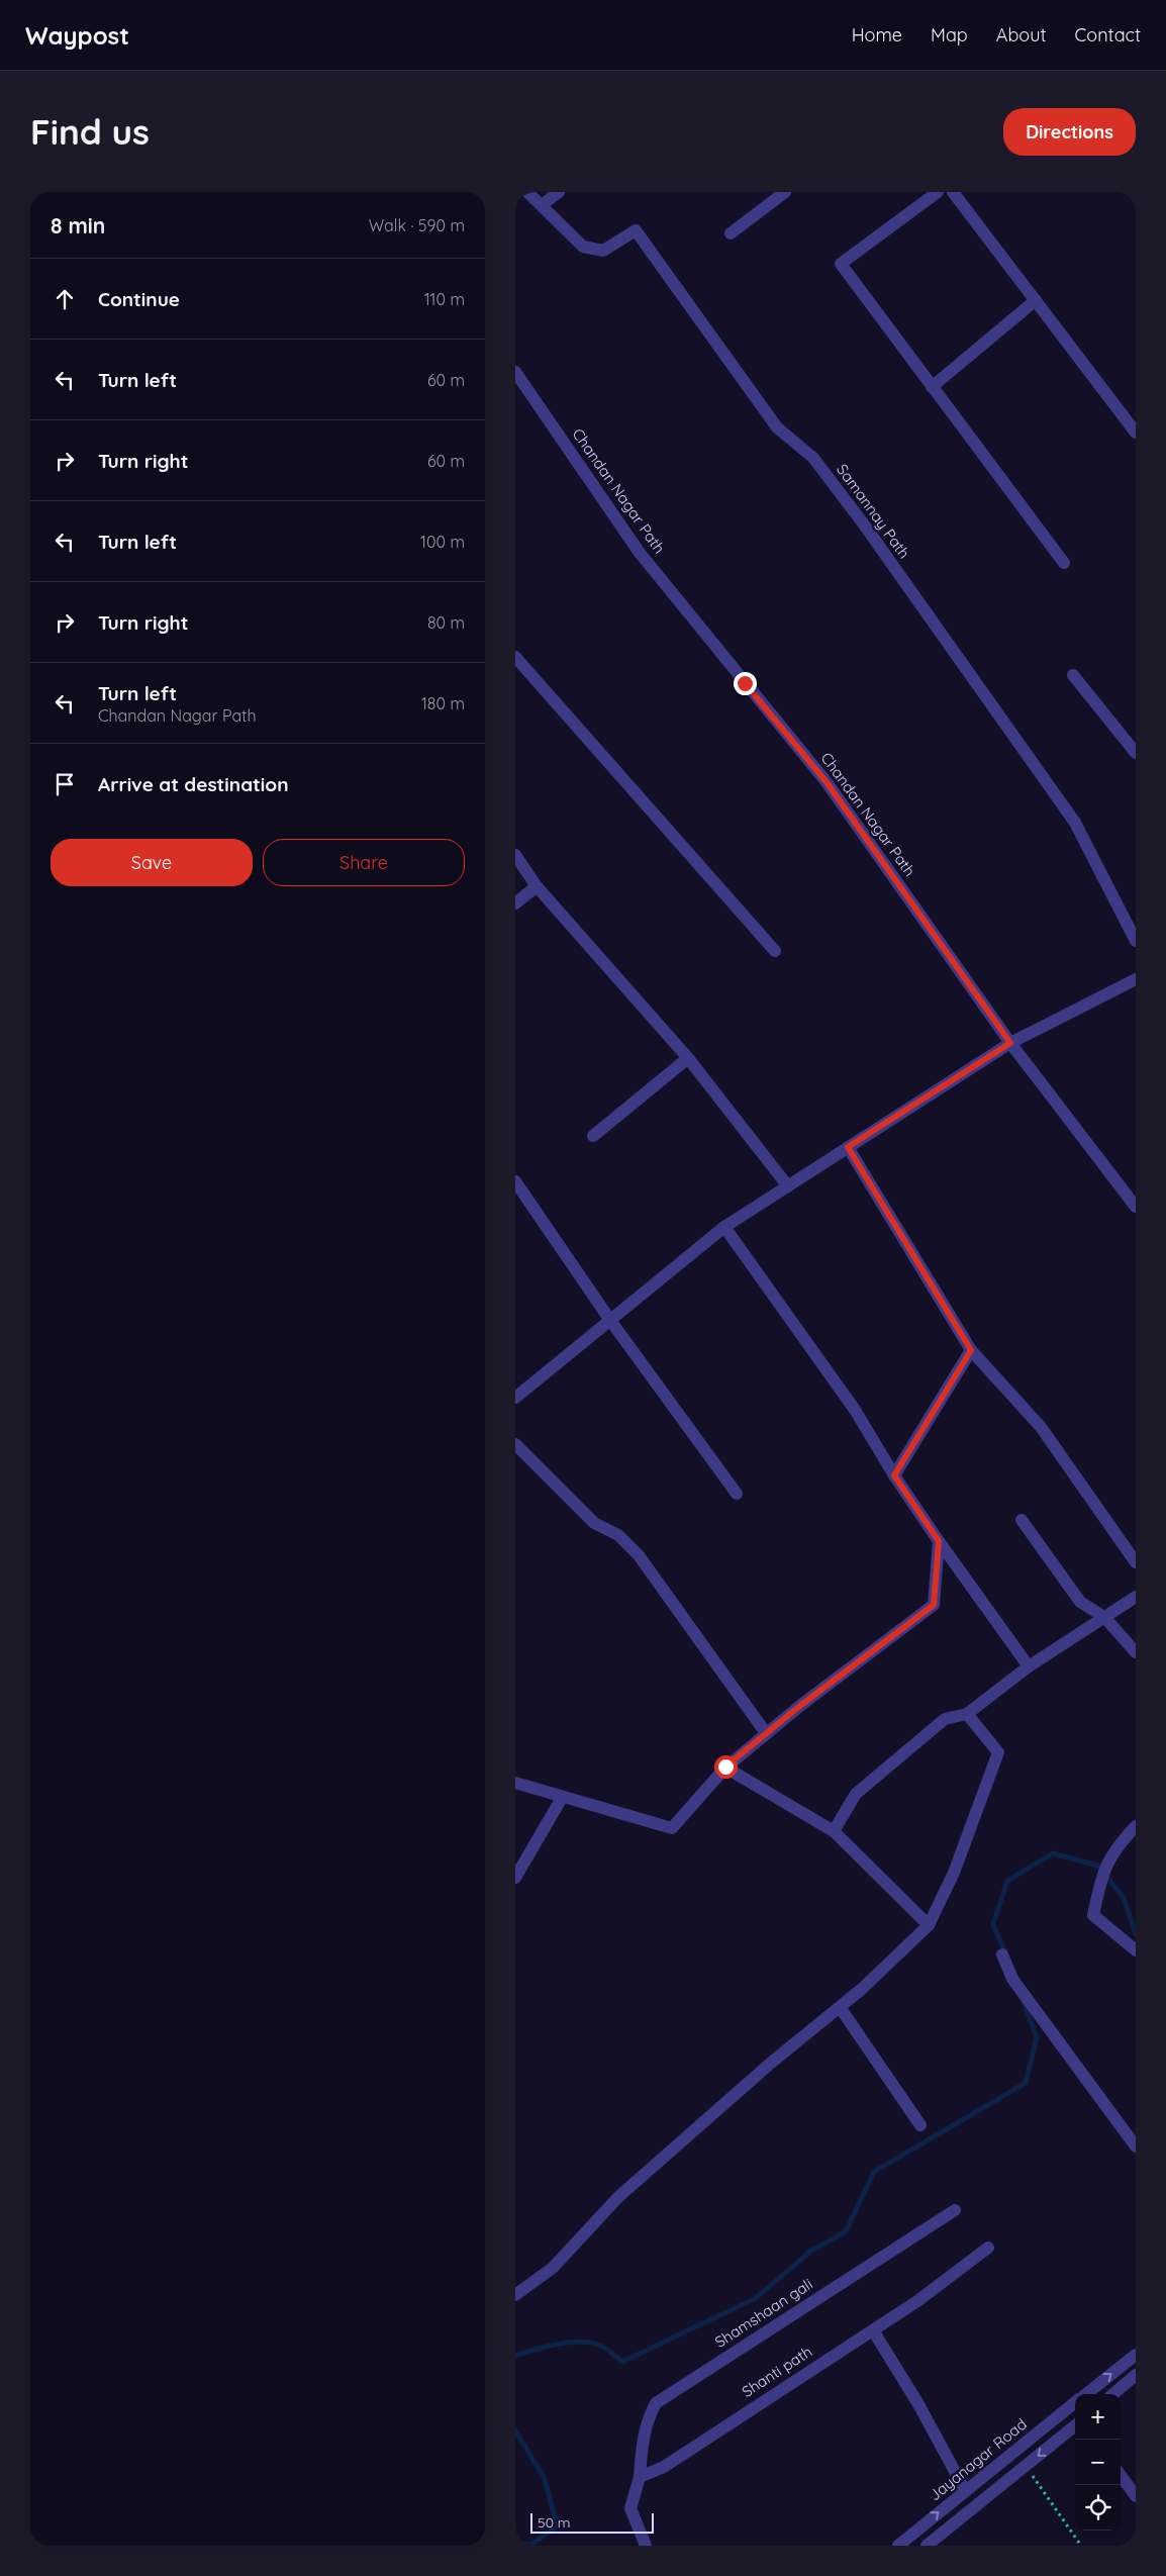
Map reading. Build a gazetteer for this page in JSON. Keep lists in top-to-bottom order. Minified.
{"streets":{"street":["Chandan Nagar Path","Samannay Path","Shamshaan gali","Shanti path","Jayanagar Road"]},"crossings":[["Shamshaan gali","Shanti path"]],"scale_bar":"50 m","page":{"header":"Waypost","nav":["Home","Map","About","Contact"],"buttons":["Directions",["Save","Share"]],"title":"Find us","heading":["8 min","Walk · 590 m"],"list":[["Continue","110 m"],["Turn left","60 m"],["Turn right","60 m"],["Turn left","100 m"],["Turn right","80 m"],["Turn left","Chandan Nagar Path","180 m"],"Arrive at destination"],"map_buttons":["+","−"],"scale":"50 m"}}
